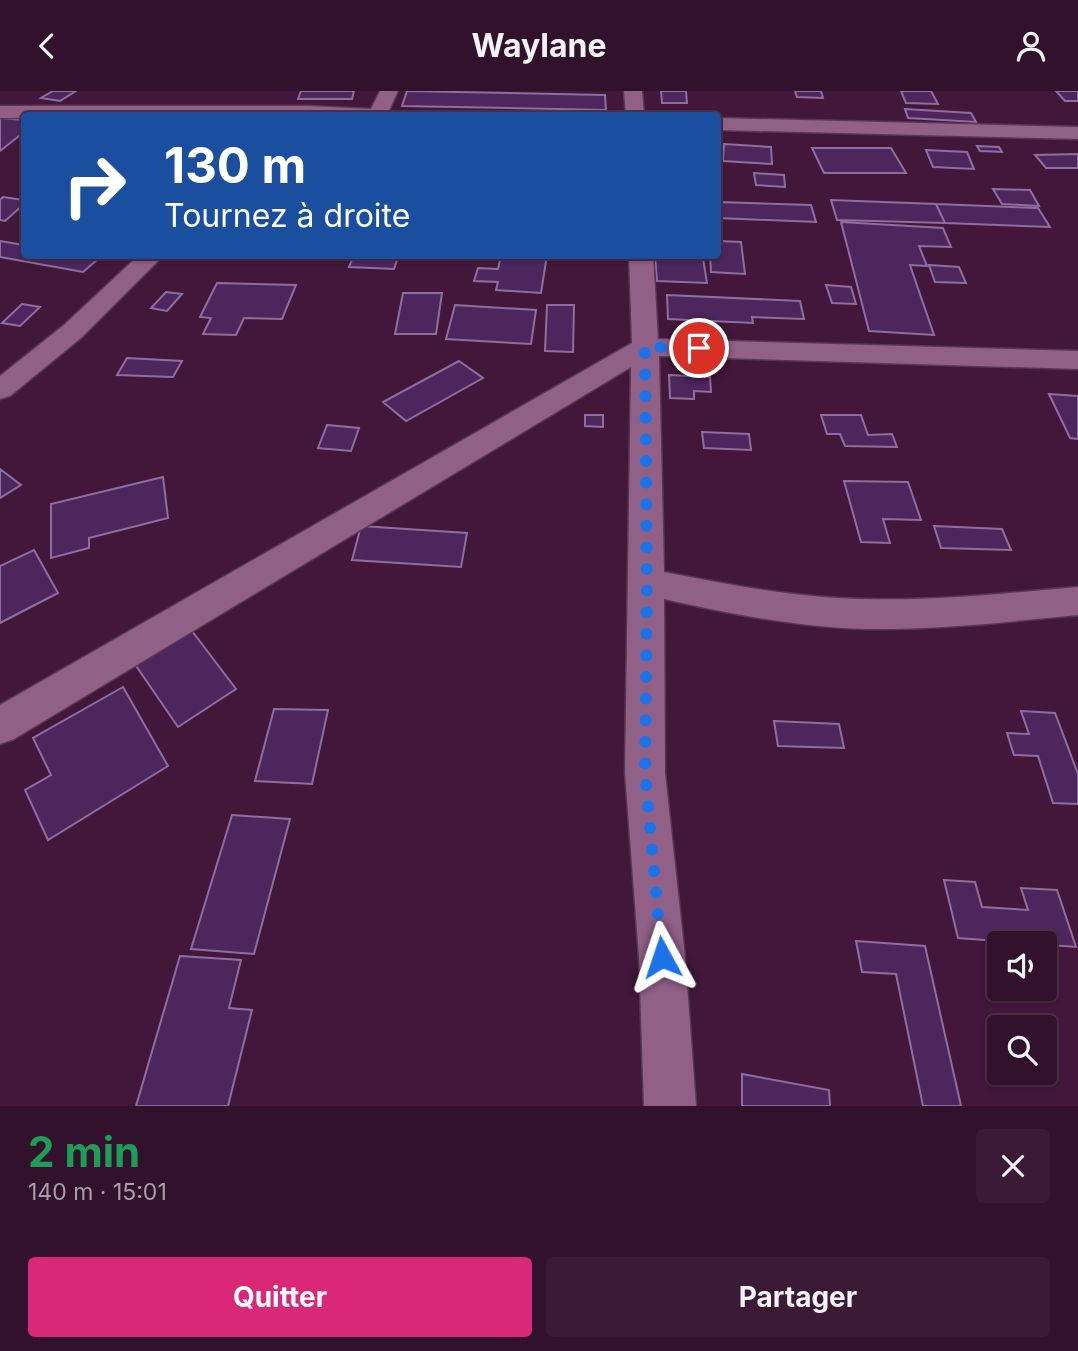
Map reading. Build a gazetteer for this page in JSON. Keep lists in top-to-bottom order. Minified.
{"page":{"header":"Waylane","turn":["130 m","Tournez à droite"],"heading":["2 min","140 m · 15:01"],"buttons":["Quitter","Partager"]}}
